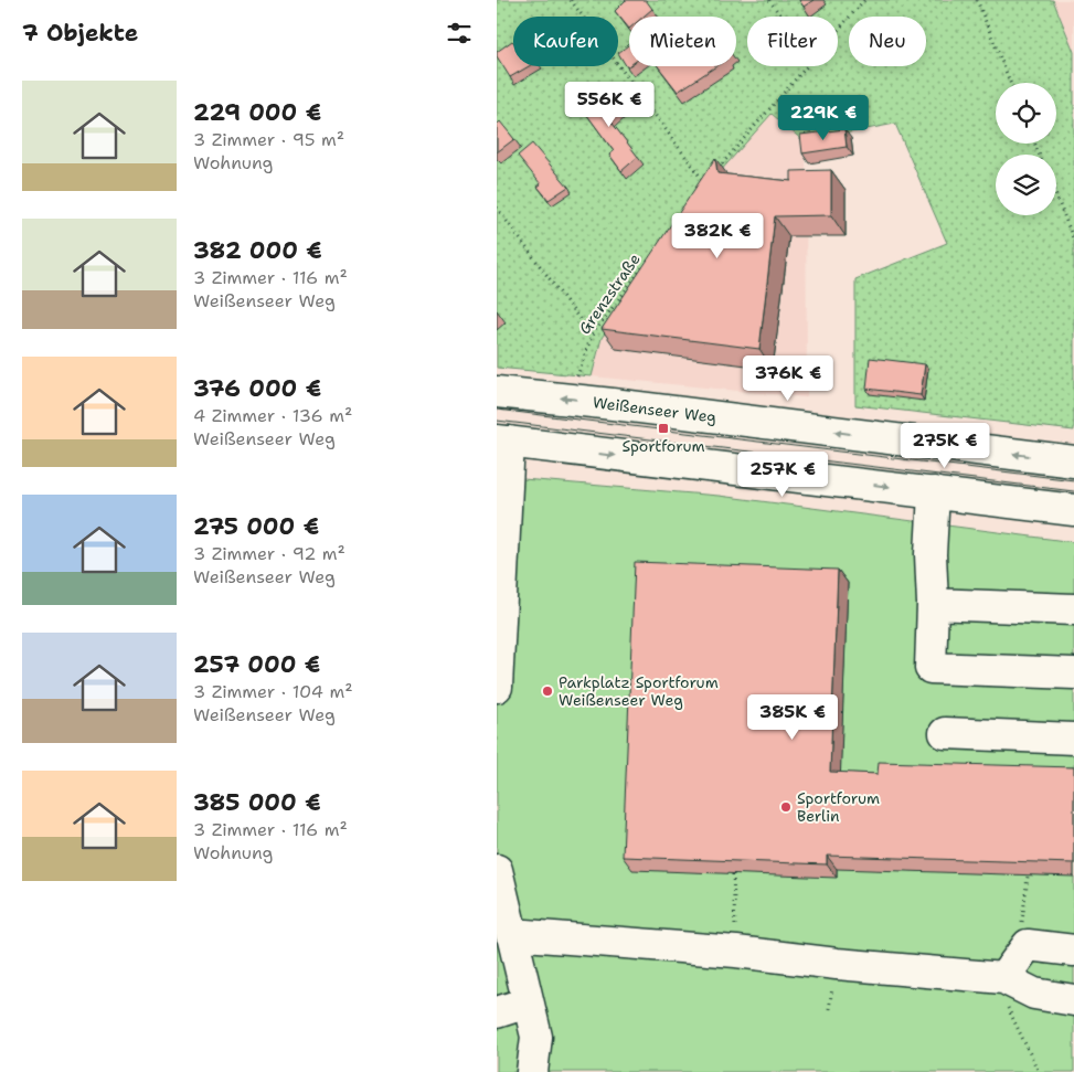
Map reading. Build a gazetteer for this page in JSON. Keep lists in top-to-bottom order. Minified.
{"streets":{"main road":["Weißenseer Weg"],"path":["Grenzstraße"]},"places":{"transit":["Sportforum"],"other":["Parkplatz Sportforum Weißenseer Weg","Sportforum Berlin"]},"page":{"heading":"7 Objekte","chip":["Kaufen","Mieten","Filter","Neu"],"list":[{"name":"229 000 €","note":"3 Zimmer · 95 m² · Wohnung"},{"name":"382 000 €","note":"3 Zimmer · 116 m² · Weißenseer Weg"},{"name":"376 000 €","note":"4 Zimmer · 136 m² · Weißenseer Weg"},{"name":"275 000 €","note":"3 Zimmer · 92 m² · Weißenseer Weg"},{"name":"257 000 €","note":"3 Zimmer · 104 m² · Weißenseer Weg"},{"name":"385 000 €","note":"3 Zimmer · 116 m² · Wohnung"}],"price":["556K €","229K €","382K €","376K €","275K €","257K €","385K €"]}}
